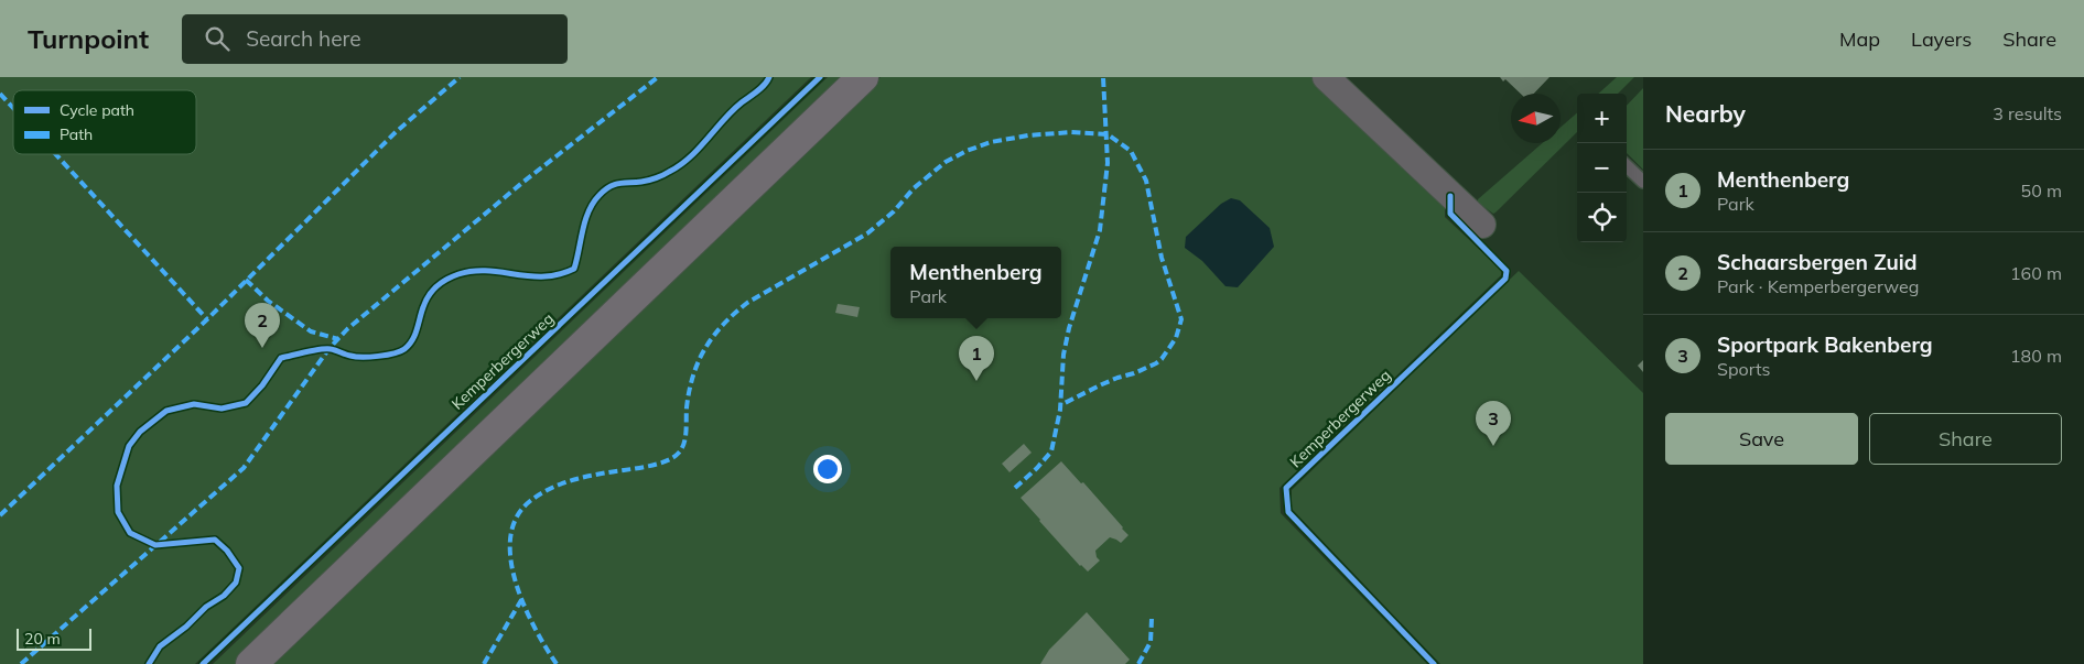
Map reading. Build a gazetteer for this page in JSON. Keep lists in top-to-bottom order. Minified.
{"streets":{"cycle path":["Kemperbergerweg"]},"legend":["Cycle path","Path"],"scale_bar":"20 m","north":"left","page":{"header":"Turnpoint","search":"Search here","nav":["Map","Layers","Share"],"heading":["Nearby","3 results"],"map_buttons":["+","−"],"list":[{"mark":"1","name":"Menthenberg","note":"Park","value":"50 m"},{"mark":"2","name":"Schaarsbergen Zuid","note":"Park · Kemperbergerweg","value":"160 m"},{"mark":"3","name":"Sportpark Bakenberg","note":"Sports","value":"180 m"}],"popup":["Menthenberg","Park"],"pins":["2","1","3"],"buttons":["Save","Share"],"scale":"20 m"}}
